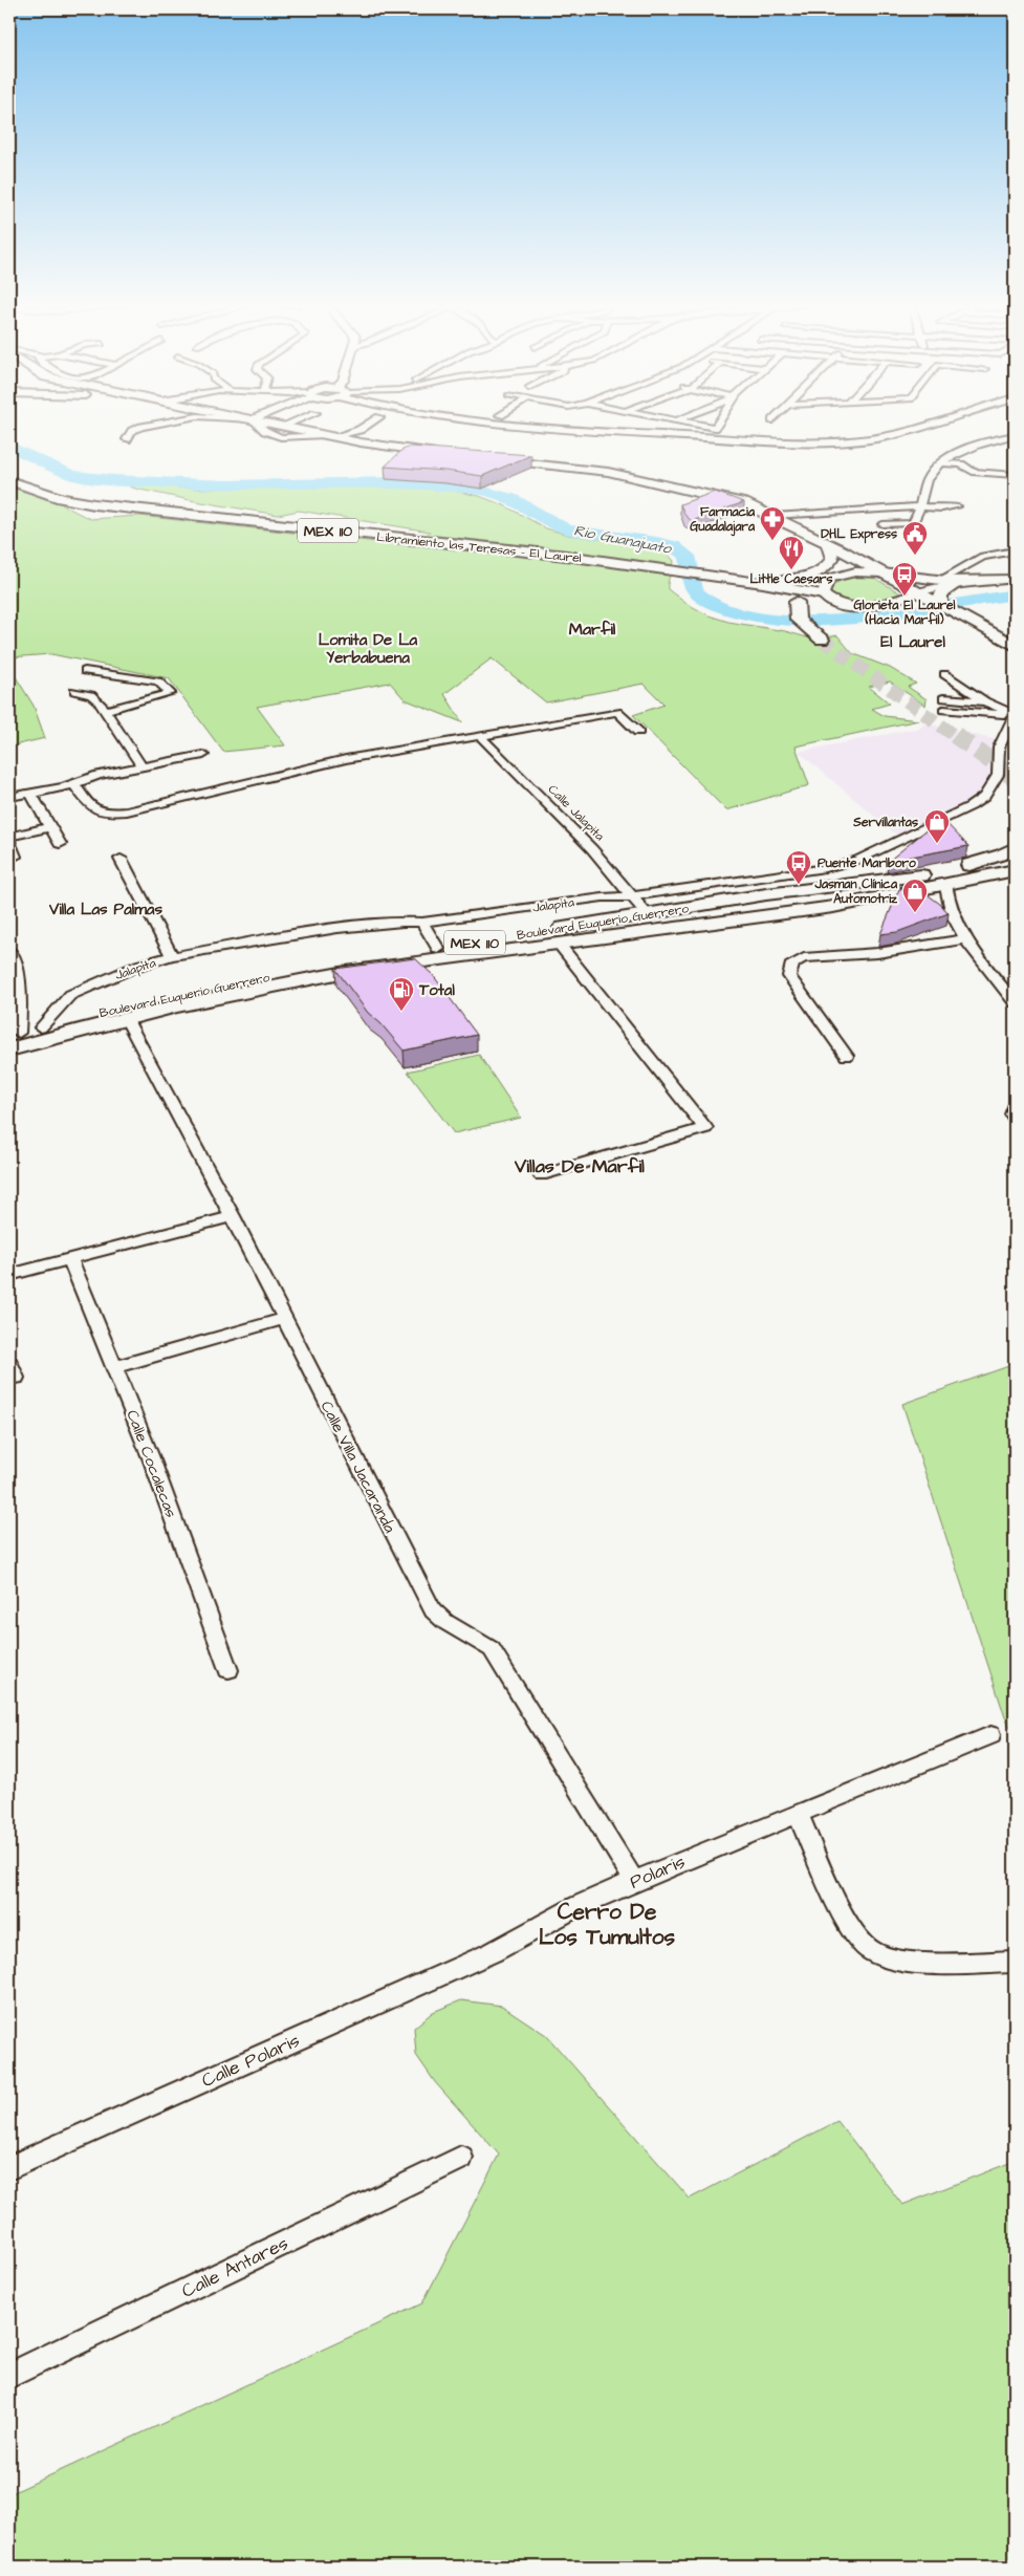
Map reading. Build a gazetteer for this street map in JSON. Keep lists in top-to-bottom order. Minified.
{"streets":{"main road":["MEX 110","Libramiento las Teresas - El Laurel","Boulevard Euquerio Guerrero"],"street":["Calle Jalapita","Jalapita","Calle Cocalecas","Calle Villa Jacaranda","Polaris","Calle Polaris","Calle Antares"]},"crossings":[["MEX 110","Libramiento las Teresas - El Laurel"],["MEX 110","Boulevard Euquerio Guerrero"],["MEX 110","Calle Villa Jacaranda"],["Calle Jalapita","Jalapita"],["Calle Jalapita","Boulevard Euquerio Guerrero"],["Jalapita","Boulevard Euquerio Guerrero"],["Calle Villa Jacaranda","Polaris"],["Polaris","Calle Polaris"]],"districts":["Marfil","Lomita De La Yerbabuena","El Laurel","Villa Las Palmas","Villas De Marfil","Cerro De Los Tumultos"],"water":["Rio Guanajuato"],"places":{"pharmacy":["Farmacia Guadalajara"],"public building":["DHL Express"],"restaurant":["Little Caesars"],"bus stop":["Glorieta El Laurel (Hacia Marfil)","Puente Marlboro"],"shop":["Servillantas","Jasman Clínica Automotriz"],"fuel station":["Total"]}}
